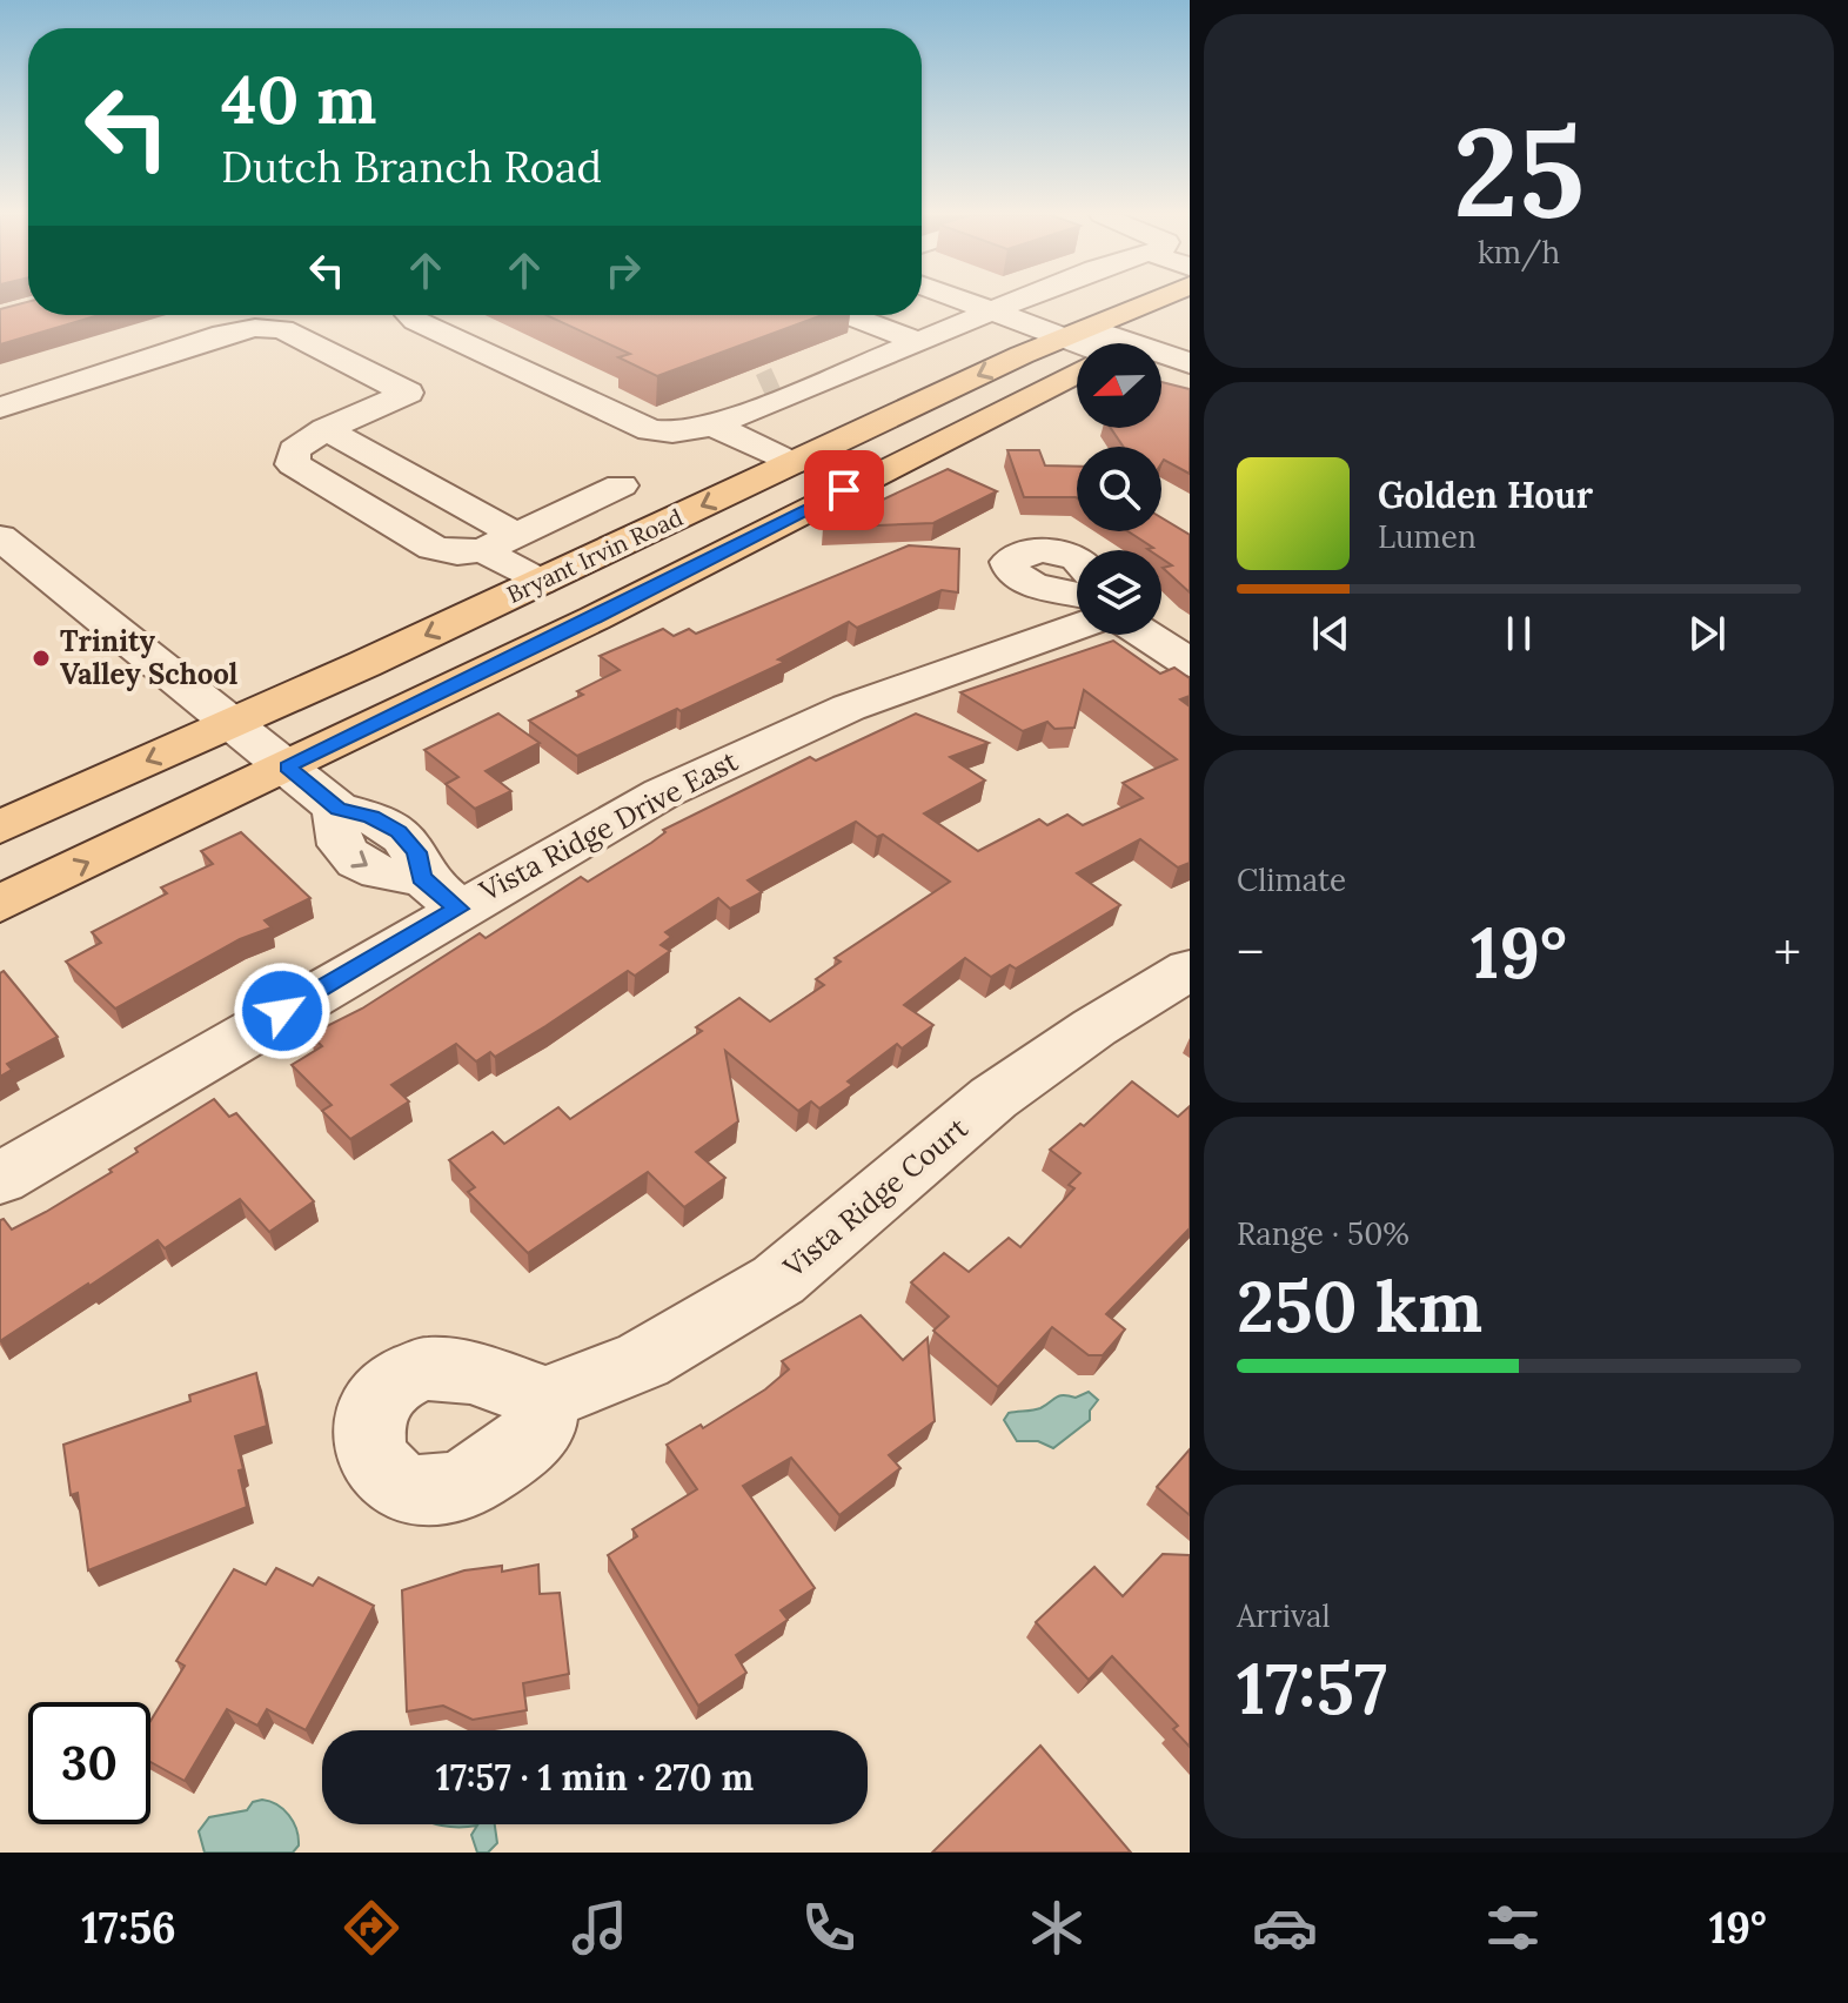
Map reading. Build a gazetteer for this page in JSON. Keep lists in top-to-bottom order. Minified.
{"streets":{"main road":["Bryant Irvin Road"],"street":["Vista Ridge Drive East","Vista Ridge Court"]},"places":["Trinity Valley School"],"north":"left","page":{"tile":[["25","km/h"],"Climate",["Range · 50%","250 km"],["Arrival","17:57"]],"turn":["40 m","Dutch Branch Road"],"song":["Golden Hour","Lumen"],"heat":["−","19°","+"],"limit":"30","trip":"17:57 · 1 min · 270 m","tabs":["17:56","19°"]}}
